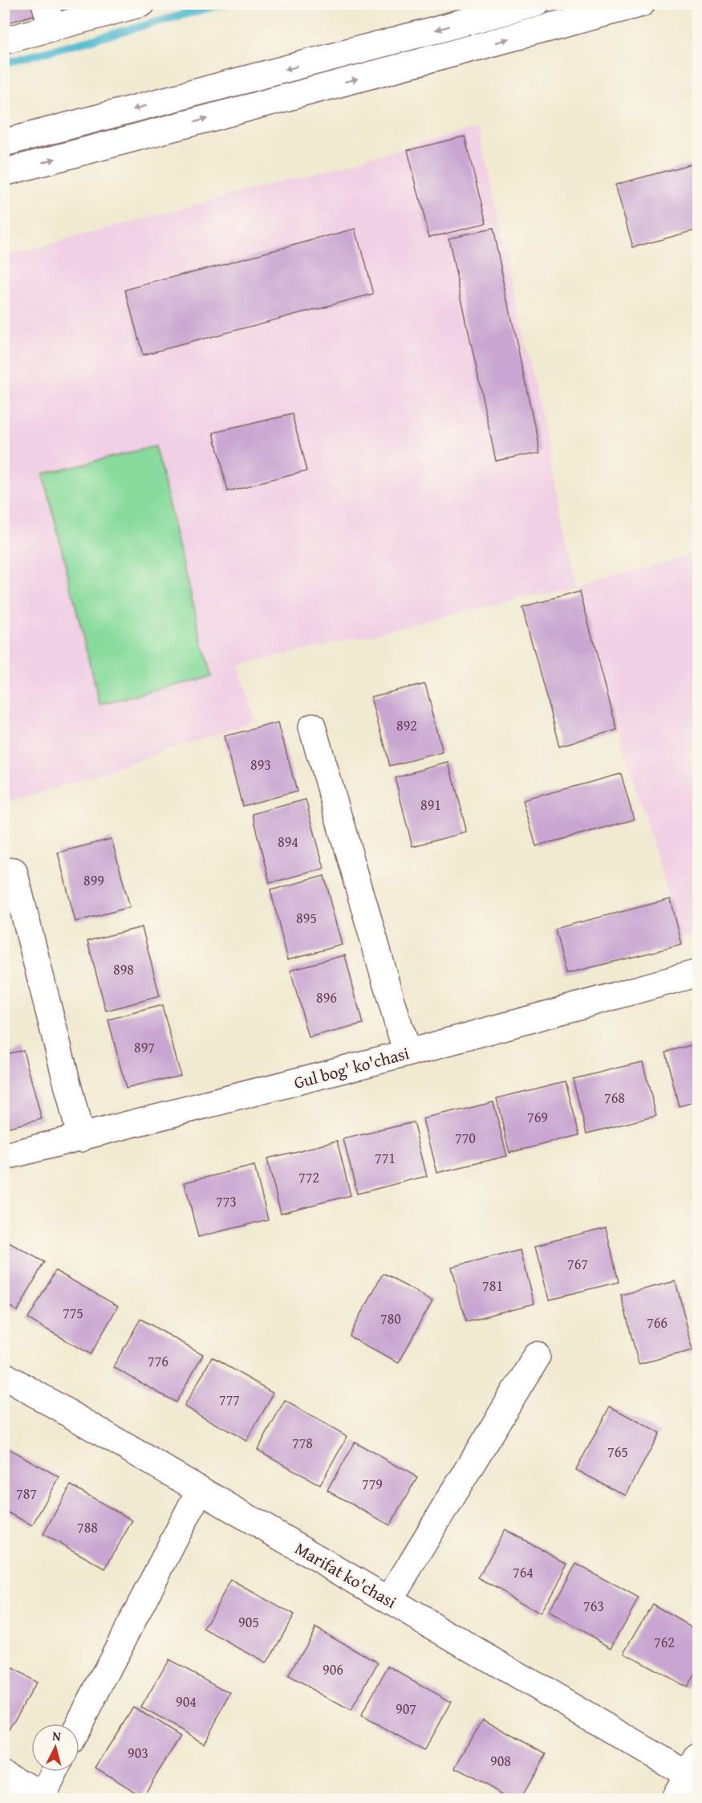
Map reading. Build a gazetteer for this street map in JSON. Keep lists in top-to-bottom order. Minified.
{"streets":{"street":["Gul bog' ko'chasi","Marifat ko'chasi"]},"house_numbers":["892","893","891","894","899","895","898","896","897","768","769","770","771","772","773","767","781","775","780","766","776","777","778","765","779","787","788","764","763","905","762","906","904","907","903","908"],"north":"top"}
